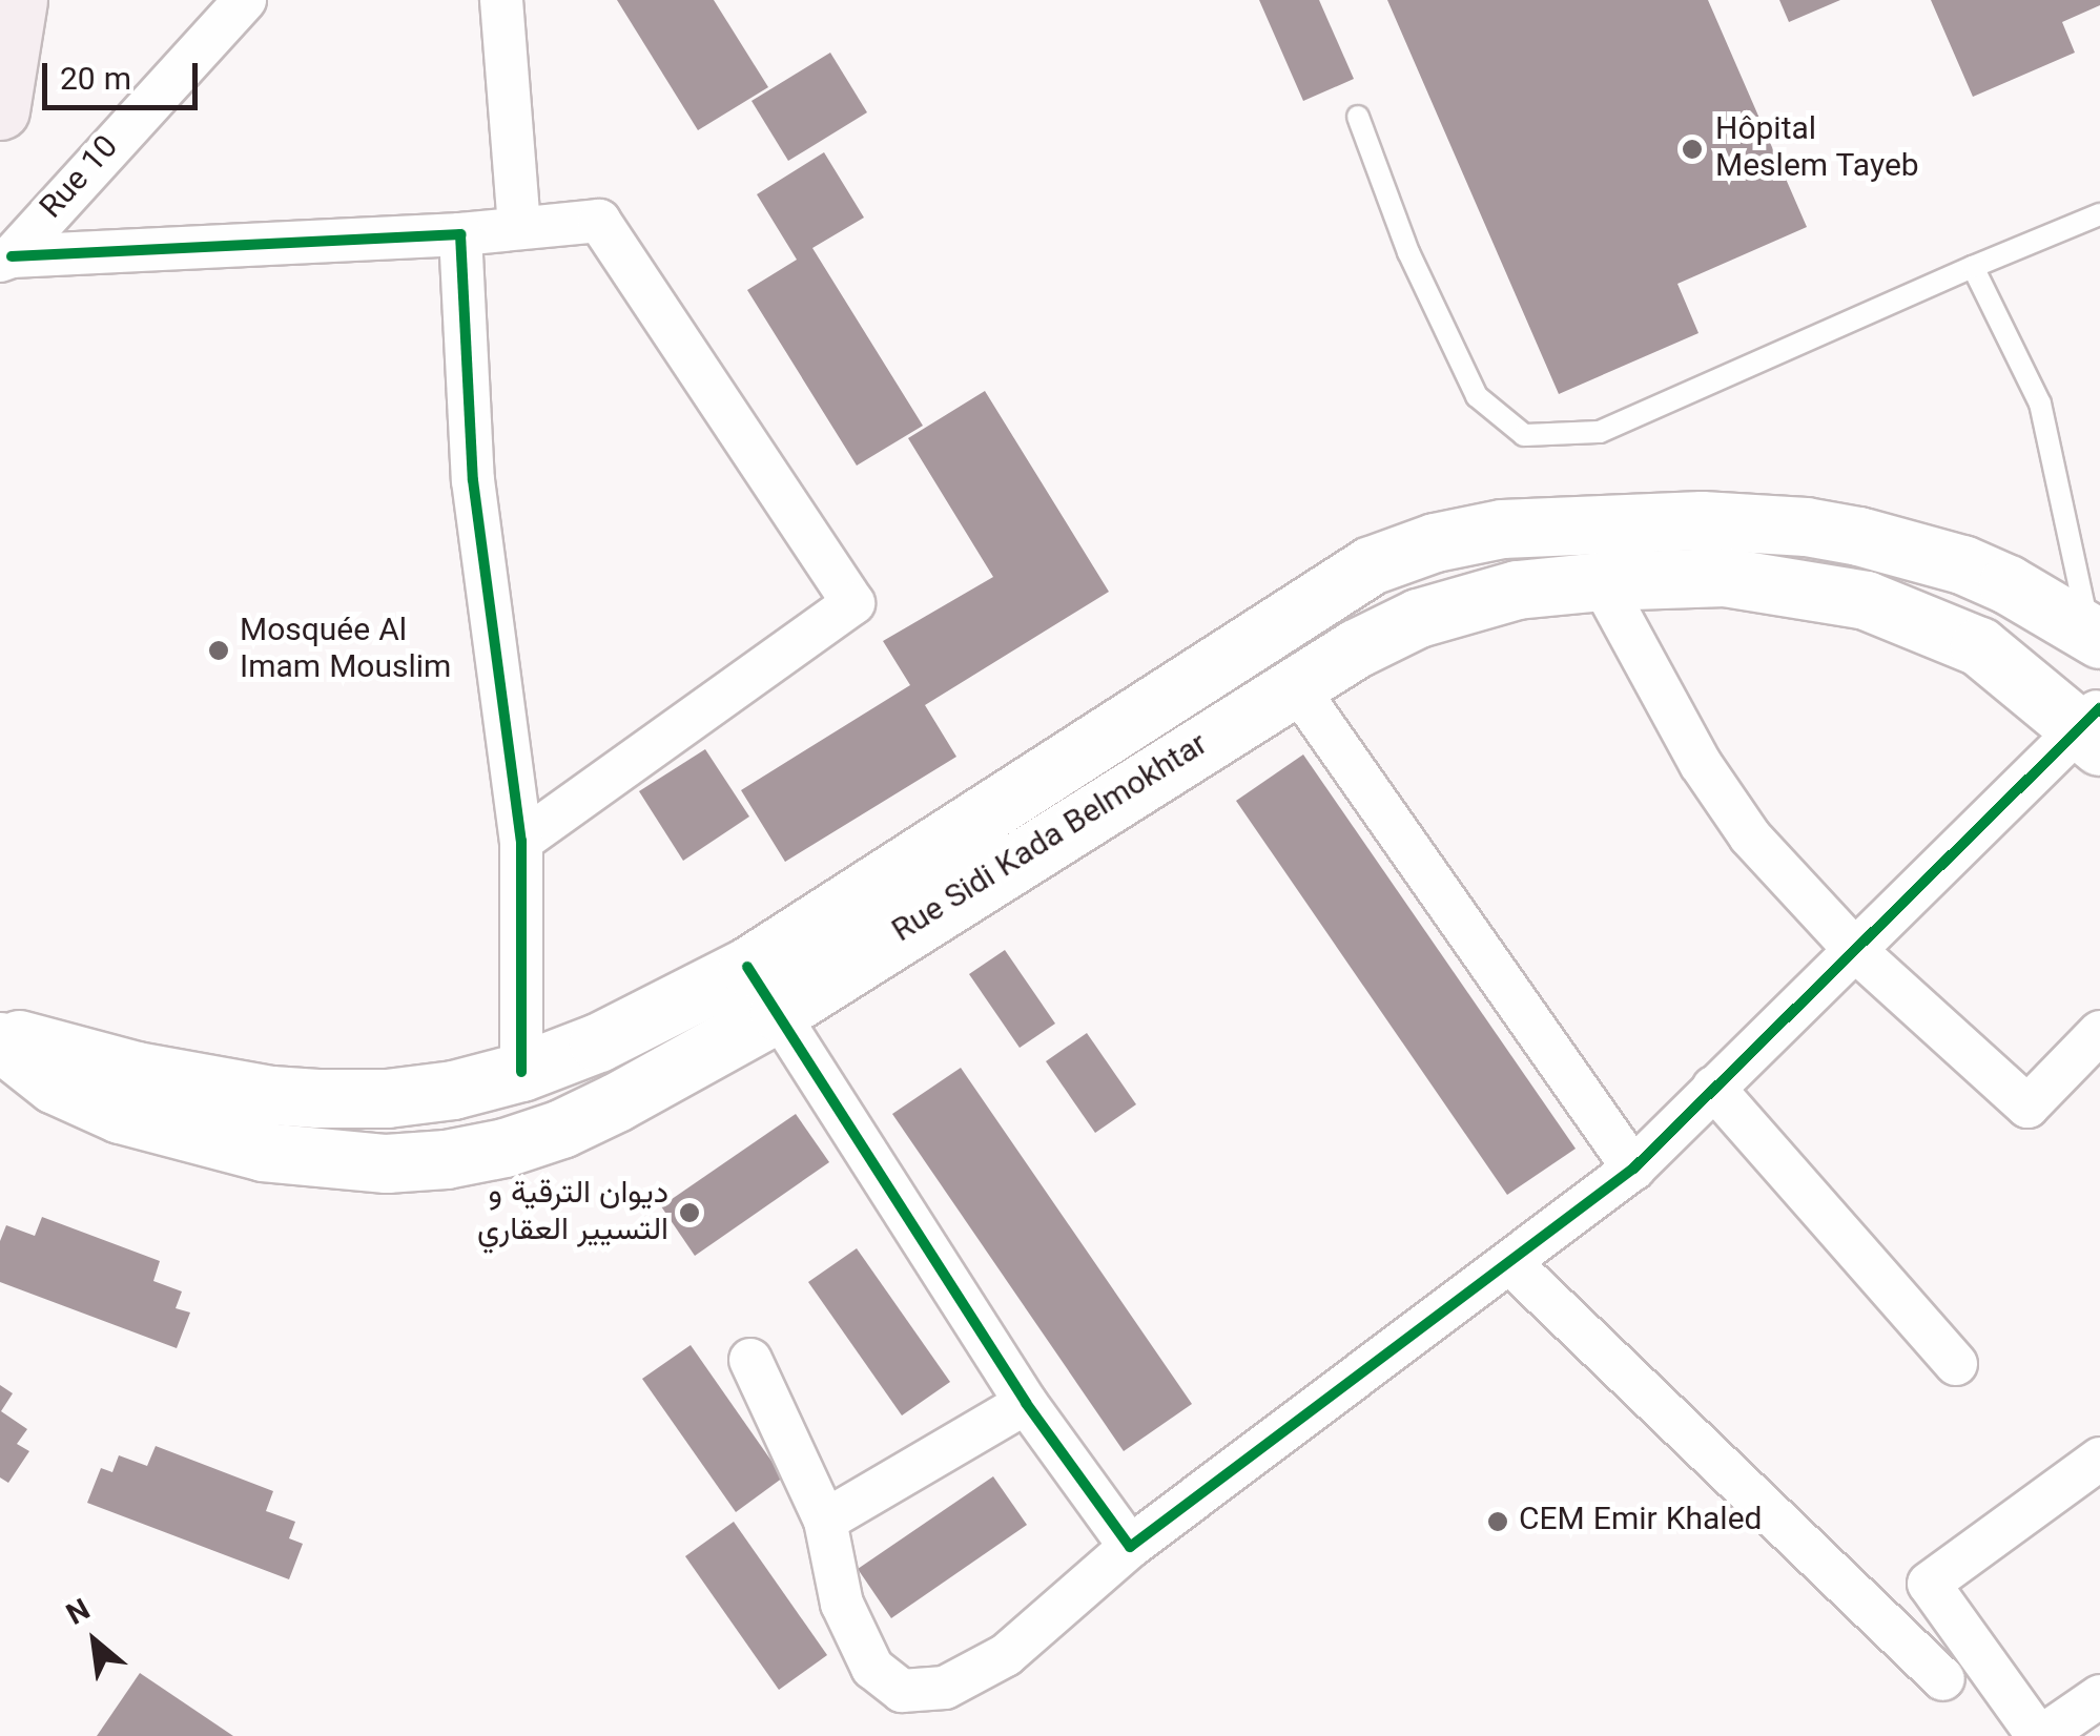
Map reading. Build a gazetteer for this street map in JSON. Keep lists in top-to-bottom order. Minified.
{"streets":{"main road":["Rue Sidi Kada Belmokhtar"],"street":["Rue 10"]},"places":["Hôpital Meslem Tayeb","Mosquée Al Imam Mouslim","ديوان الترقية و التسيير العقاري","CEM Emir Khaled"],"scale_bar":"20 m","north":"top left"}
